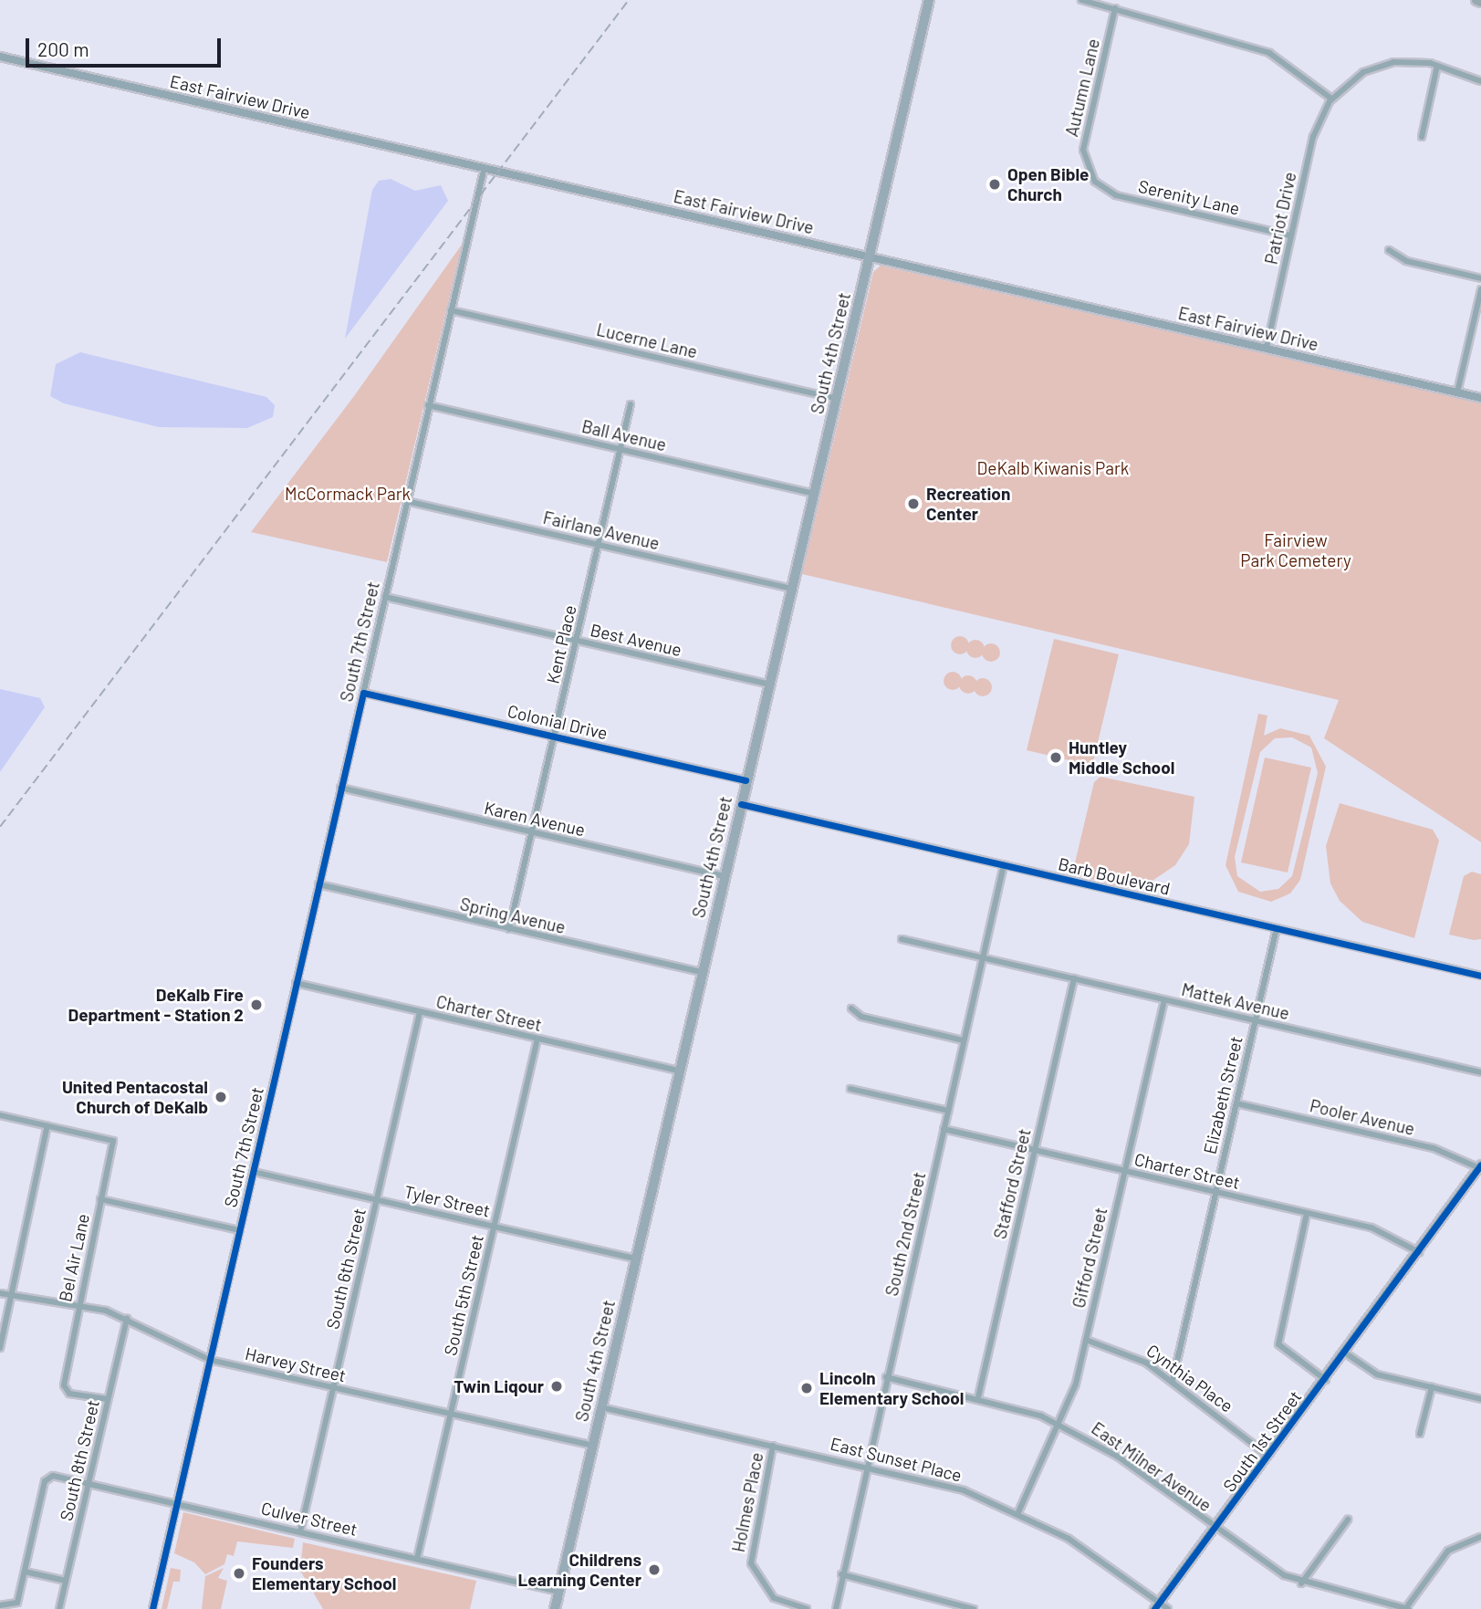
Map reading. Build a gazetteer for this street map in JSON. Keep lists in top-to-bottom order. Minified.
{"streets":{"main road":["South 4th Street"],"street":["Autumn Lane","East Fairview Drive","Serenity Lane","Patriot Drive","Lucerne Lane","Ball Avenue","Fairlane Avenue","Best Avenue","South 7th Street","Kent Place","Colonial Drive","Karen Avenue","Barb Boulevard","Spring Avenue","Mattek Avenue","Charter Street","Elizabeth Street","Pooler Avenue","Stafford Street","Tyler Street","South 2nd Street","Bel Air Lane","Gifford Street","South 6th Street","South 5th Street","Harvey Street","Cynthia Place","South 1st Street","East Sunset Place","South 8th Street","East Milner Avenue","Holmes Place","Culver Street"]},"crossings":[["Autumn Lane","Serenity Lane"],["East Fairview Drive","Patriot Drive"],["East Fairview Drive","South 4th Street"],["East Fairview Drive","South 7th Street"],["Serenity Lane","Patriot Drive"],["Lucerne Lane","South 4th Street"],["Lucerne Lane","South 7th Street"],["South 4th Street","Ball Avenue"],["South 4th Street","Fairlane Avenue"],["South 4th Street","Best Avenue"],["South 4th Street","Colonial Drive"],["South 4th Street","Karen Avenue"],["South 4th Street","Barb Boulevard"],["South 4th Street","Spring Avenue"],["South 4th Street","Charter Street"],["South 4th Street","Tyler Street"],["South 4th Street","Harvey Street"],["South 4th Street","East Sunset Place"],["South 4th Street","Culver Street"],["Ball Avenue","South 7th Street"],["Ball Avenue","Kent Place"],["Fairlane Avenue","South 7th Street"],["Fairlane Avenue","Kent Place"],["Best Avenue","South 7th Street"],["Best Avenue","Kent Place"],["South 7th Street","Colonial Drive"],["South 7th Street","Karen Avenue"],["South 7th Street","Spring Avenue"],["South 7th Street","Charter Street"],["South 7th Street","Tyler Street"],["South 7th Street","Harvey Street"],["South 7th Street","Culver Street"],["Kent Place","Colonial Drive"],["Kent Place","Karen Avenue"],["Kent Place","Spring Avenue"],["Barb Boulevard","Elizabeth Street"],["Barb Boulevard","South 2nd Street"],["Mattek Avenue","Elizabeth Street"],["Mattek Avenue","Stafford Street"],["Mattek Avenue","South 2nd Street"],["Mattek Avenue","Gifford Street"],["Charter Street","Elizabeth Street"],["Charter Street","Stafford Street"],["Charter Street","South 2nd Street"],["Charter Street","Gifford Street"],["Charter Street","South 6th Street"],["Charter Street","South 5th Street"],["Charter Street","South 1st Street"],["Elizabeth Street","Pooler Avenue"],["Elizabeth Street","Cynthia Place"],["Pooler Avenue","South 1st Street"],["Stafford Street","East Milner Avenue"],["Tyler Street","South 6th Street"],["Tyler Street","South 5th Street"],["South 2nd Street","East Sunset Place"],["South 2nd Street","East Milner Avenue"],["Bel Air Lane","Harvey Street"],["Bel Air Lane","South 8th Street"],["Gifford Street","Cynthia Place"],["Gifford Street","East Sunset Place"],["Gifford Street","East Milner Avenue"],["South 6th Street","Harvey Street"],["South 6th Street","Culver Street"],["South 5th Street","Harvey Street"],["South 5th Street","Culver Street"],["Harvey Street","South 8th Street"],["Cynthia Place","South 1st Street"],["South 1st Street","East Sunset Place"],["South 1st Street","East Milner Avenue"],["East Sunset Place","Holmes Place"],["South 8th Street","Culver Street"]],"parks":["DeKalb Kiwanis Park","McCormack Park","Fairview Park Cemetery"],"places":["Open Bible Church","Recreation Center","Huntley Middle School","DeKalb Fire Department - Station 2","United Pentacostal Church of DeKalb","Twin Liqour","Lincoln Elementary School","Childrens Learning Center","Founders Elementary School"],"scale_bar":"200 m"}
